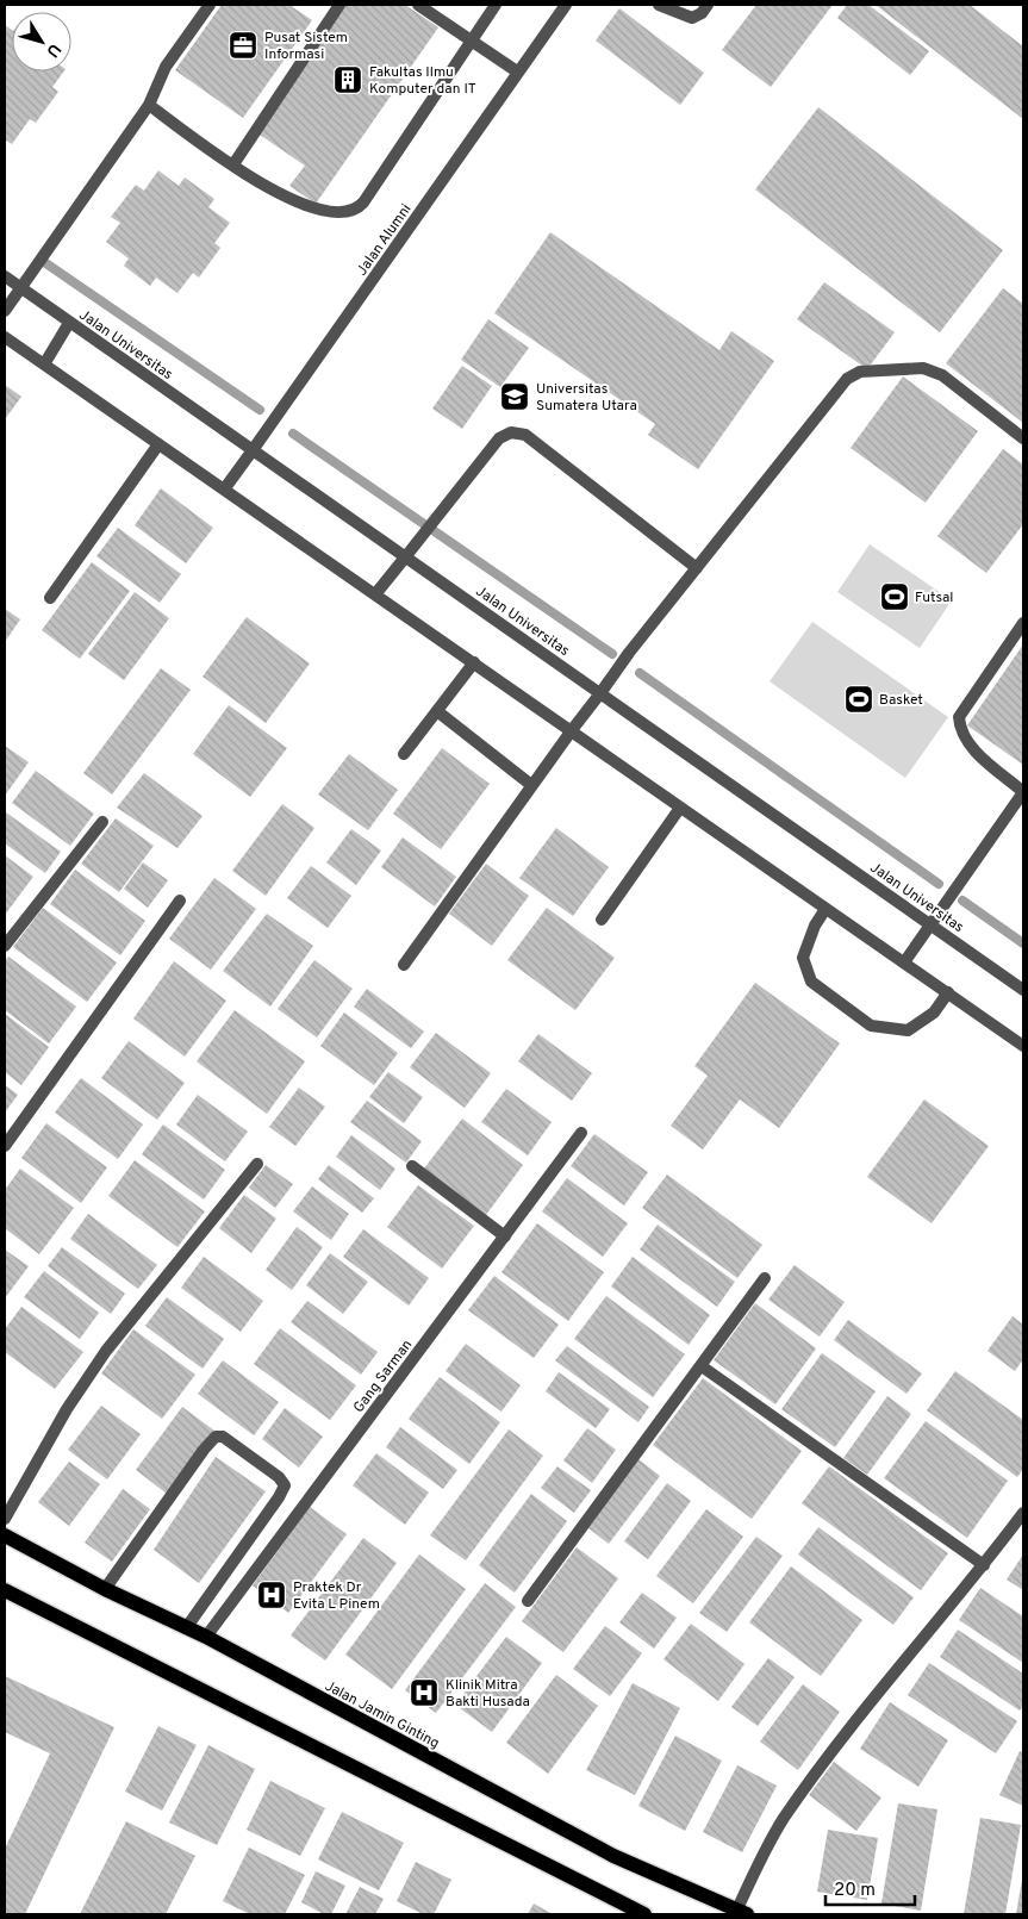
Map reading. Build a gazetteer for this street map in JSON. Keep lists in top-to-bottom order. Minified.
{"streets":{"main road":["Jalan Jamin Ginting"],"street":["Jalan Alumni","Jalan Universitas","Gang Sarman"]},"crossings":[["Jalan Alumni","Jalan Universitas"],["Gang Sarman","Jalan Jamin Ginting"]],"places":{"office":["Pusat Sistem Informasi"],"building":["Fakultas Ilmu Komputer dan IT"],"school or university":["Universitas Sumatera Utara"],"sports":["Futsal","Basket"],"hospital":["Praktek Dr Evita L Pinem","Klinik Mitra Bakti Husada"]},"scale_bar":"20 m","north":"bottom right"}
